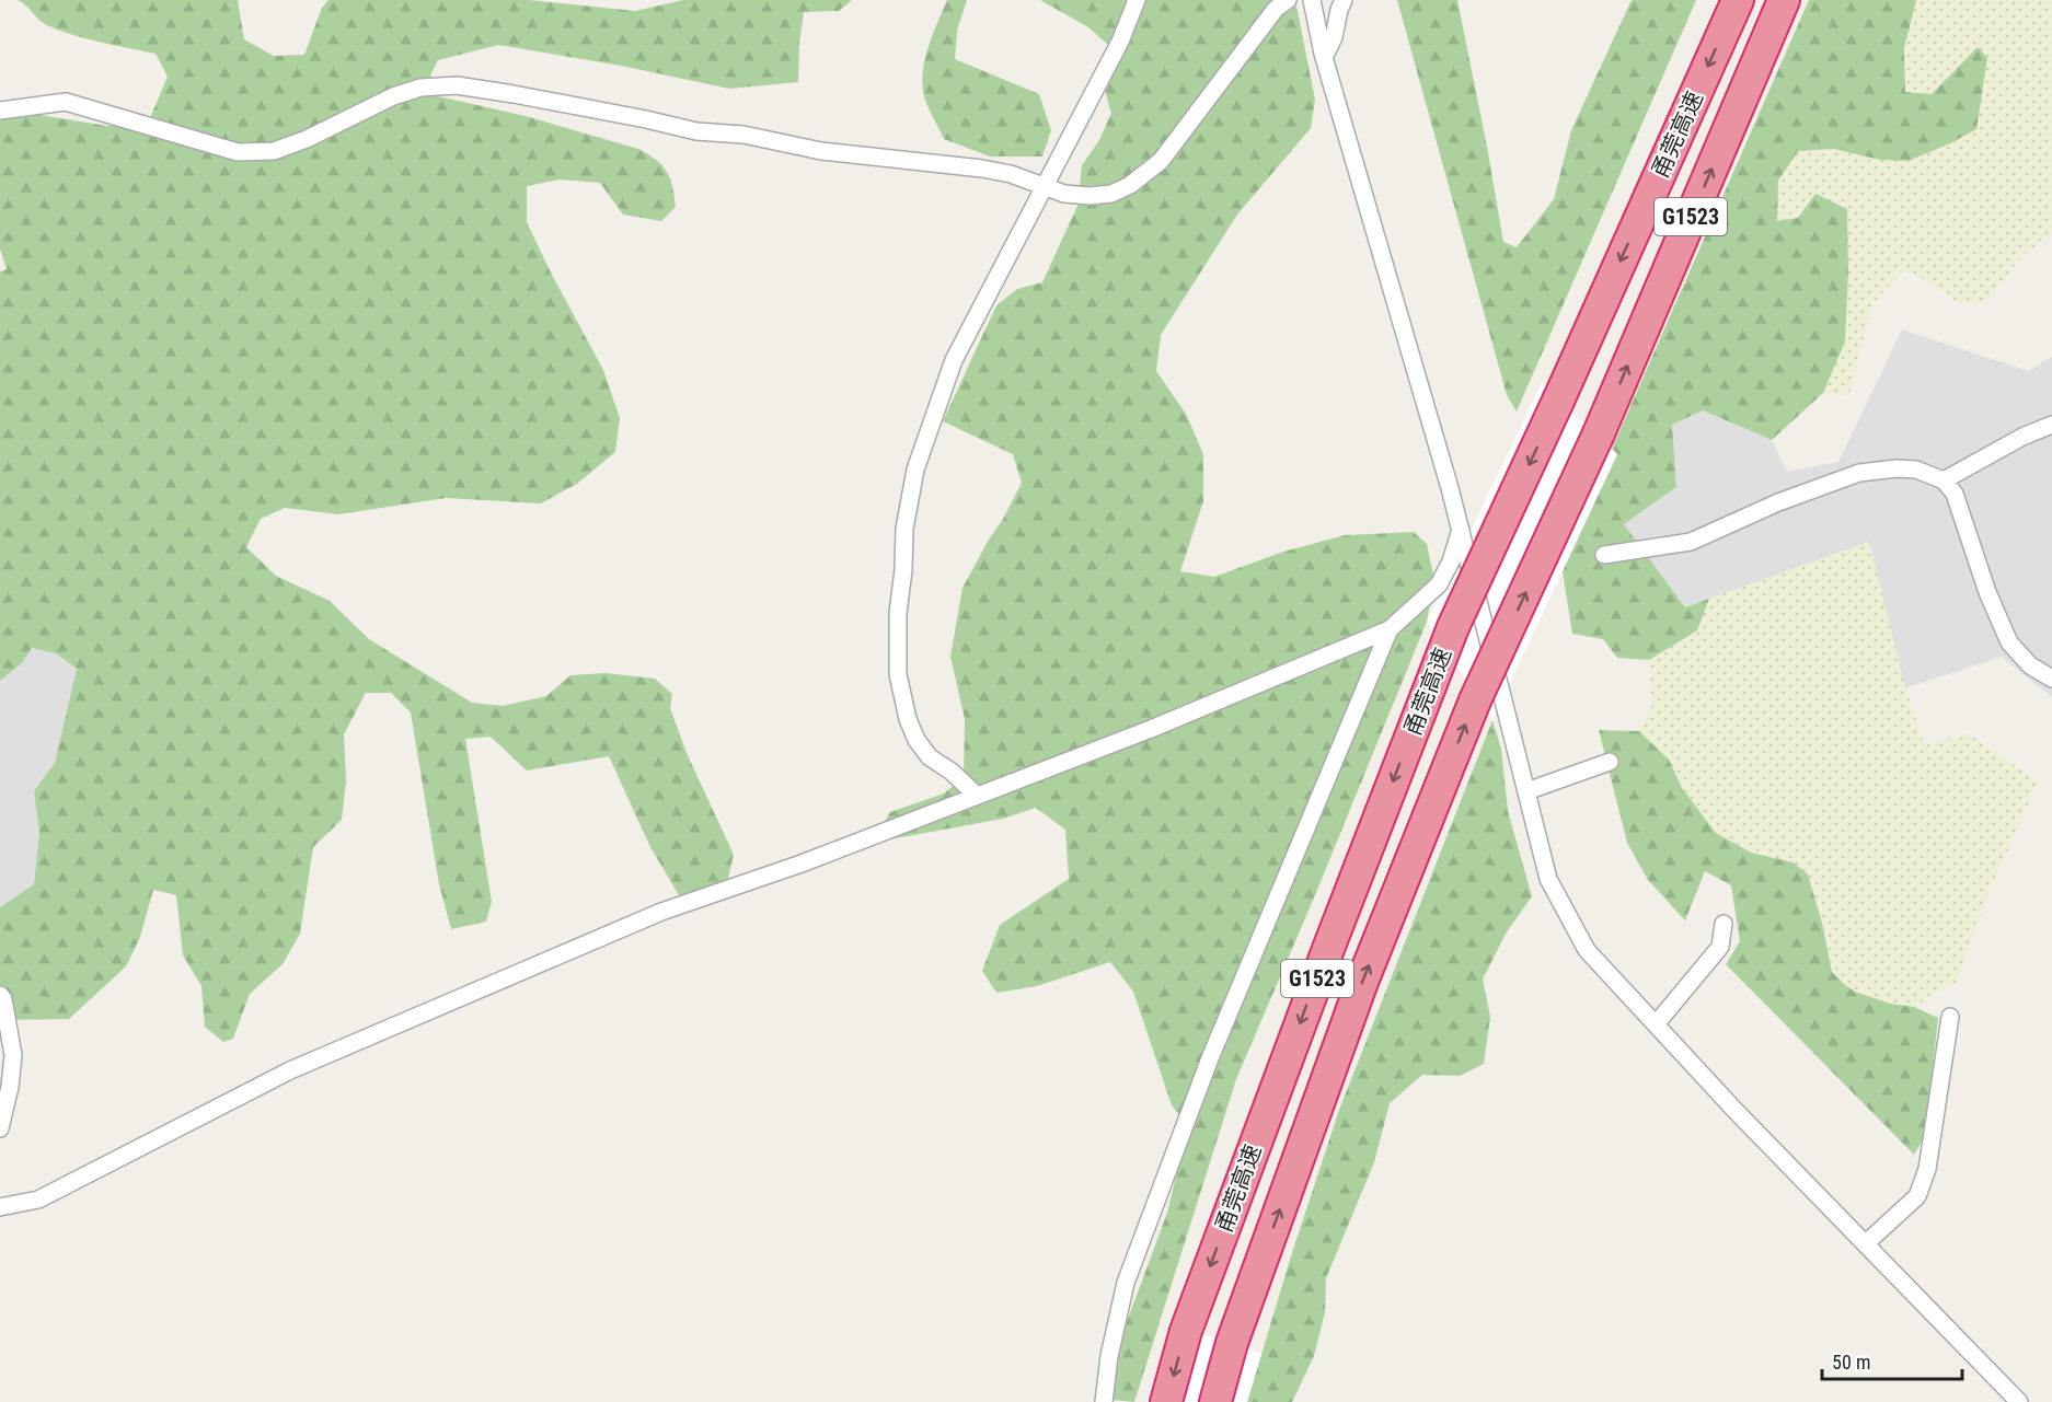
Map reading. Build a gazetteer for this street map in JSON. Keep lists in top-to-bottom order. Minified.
{"streets":{"highway":["甬莞高速","G1523"]},"scale_bar":"50 m"}
